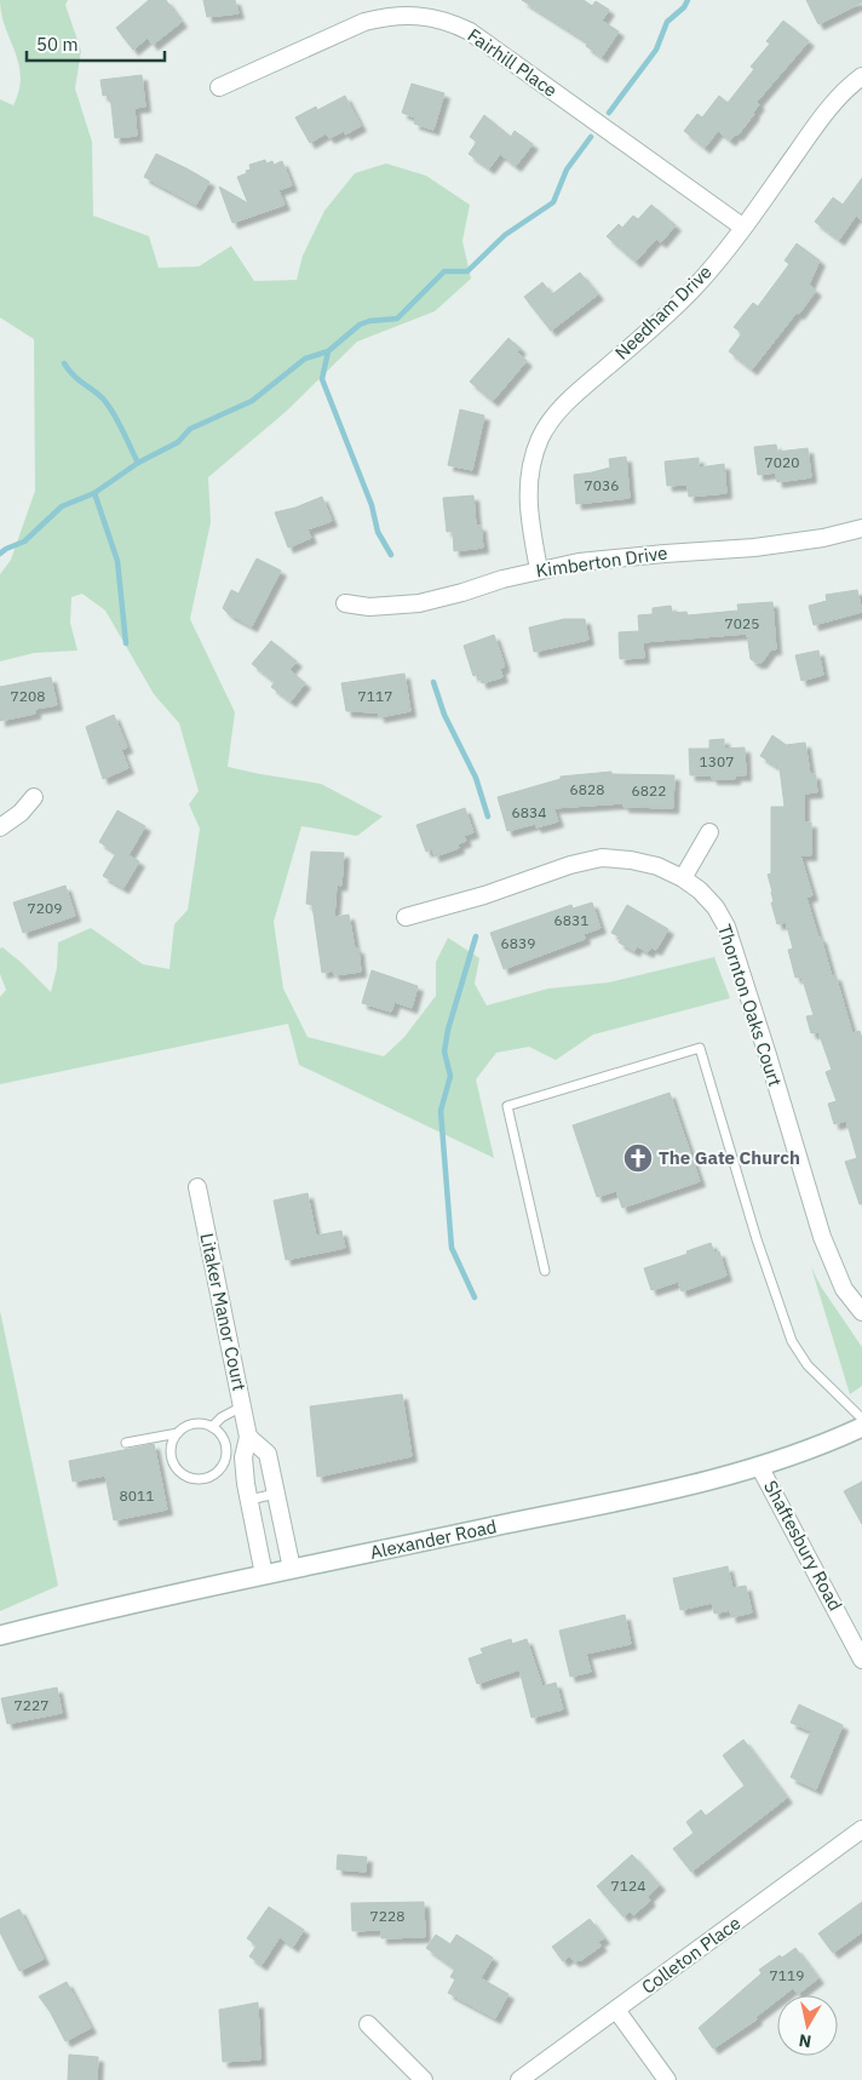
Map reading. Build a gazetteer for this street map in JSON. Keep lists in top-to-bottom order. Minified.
{"streets":{"street":["Fairhill Place","Needham Drive","Kimberton Drive","Thornton Oaks Court","Litaker Manor Court","Alexander Road","Shaftesbury Road","Colleton Place"]},"crossings":[["Fairhill Place","Needham Drive"],["Needham Drive","Kimberton Drive"],["Litaker Manor Court","Alexander Road"],["Alexander Road","Shaftesbury Road"]],"places":{"church":["The Gate Church"]},"house_numbers":["7020","7036","7025","7208","7117","1307","6828","6822","6834","7209","6831","6839","8011","7227","7124","7228","7119"],"scale_bar":"50 m","north":"bottom"}
